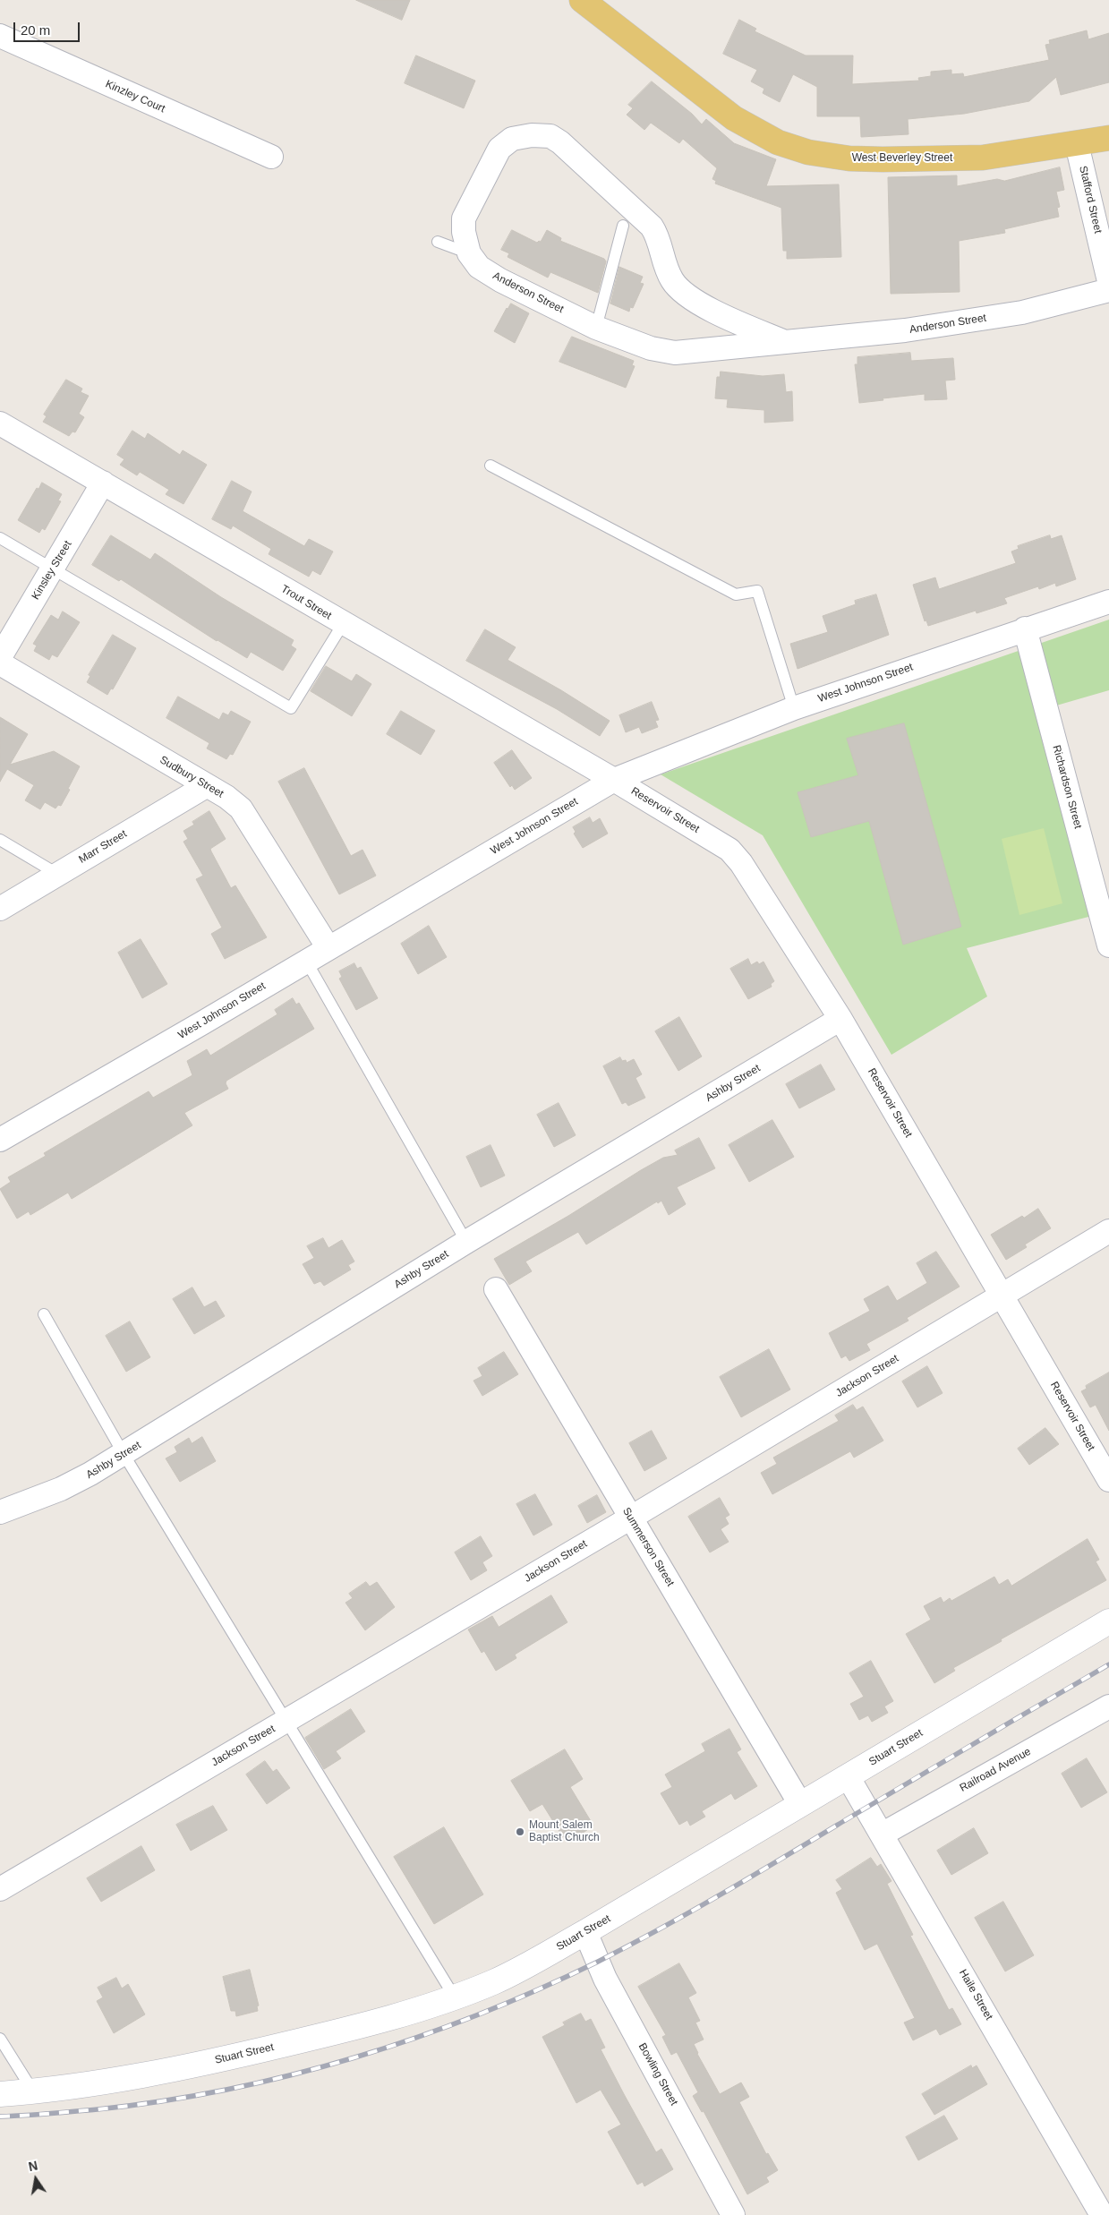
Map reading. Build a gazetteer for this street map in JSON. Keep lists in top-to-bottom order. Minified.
{"streets":{"main road":["West Beverley Street"],"street":["Kinzley Court","Stafford Street","Anderson Street","Kinsley Street","Trout Street","West Johnson Street","Sudbury Street","Richardson Street","Reservoir Street","Marr Street","Ashby Street","Jackson Street","Summerson Street","Stuart Street","Railroad Avenue","Haile Street","Bowling Street"]},"crossings":[["West Beverley Street","Stafford Street"],["Kinsley Street","Trout Street"],["Trout Street","West Johnson Street"],["Trout Street","Reservoir Street"],["West Johnson Street","Sudbury Street"],["West Johnson Street","Richardson Street"],["West Johnson Street","Reservoir Street"],["Sudbury Street","Marr Street"],["Reservoir Street","Ashby Street"],["Reservoir Street","Jackson Street"],["Jackson Street","Summerson Street"],["Summerson Street","Stuart Street"],["Stuart Street","Haile Street"],["Stuart Street","Bowling Street"],["Railroad Avenue","Haile Street"]],"places":["Mount Salem Baptist Church"],"scale_bar":"20 m","north":"top"}
